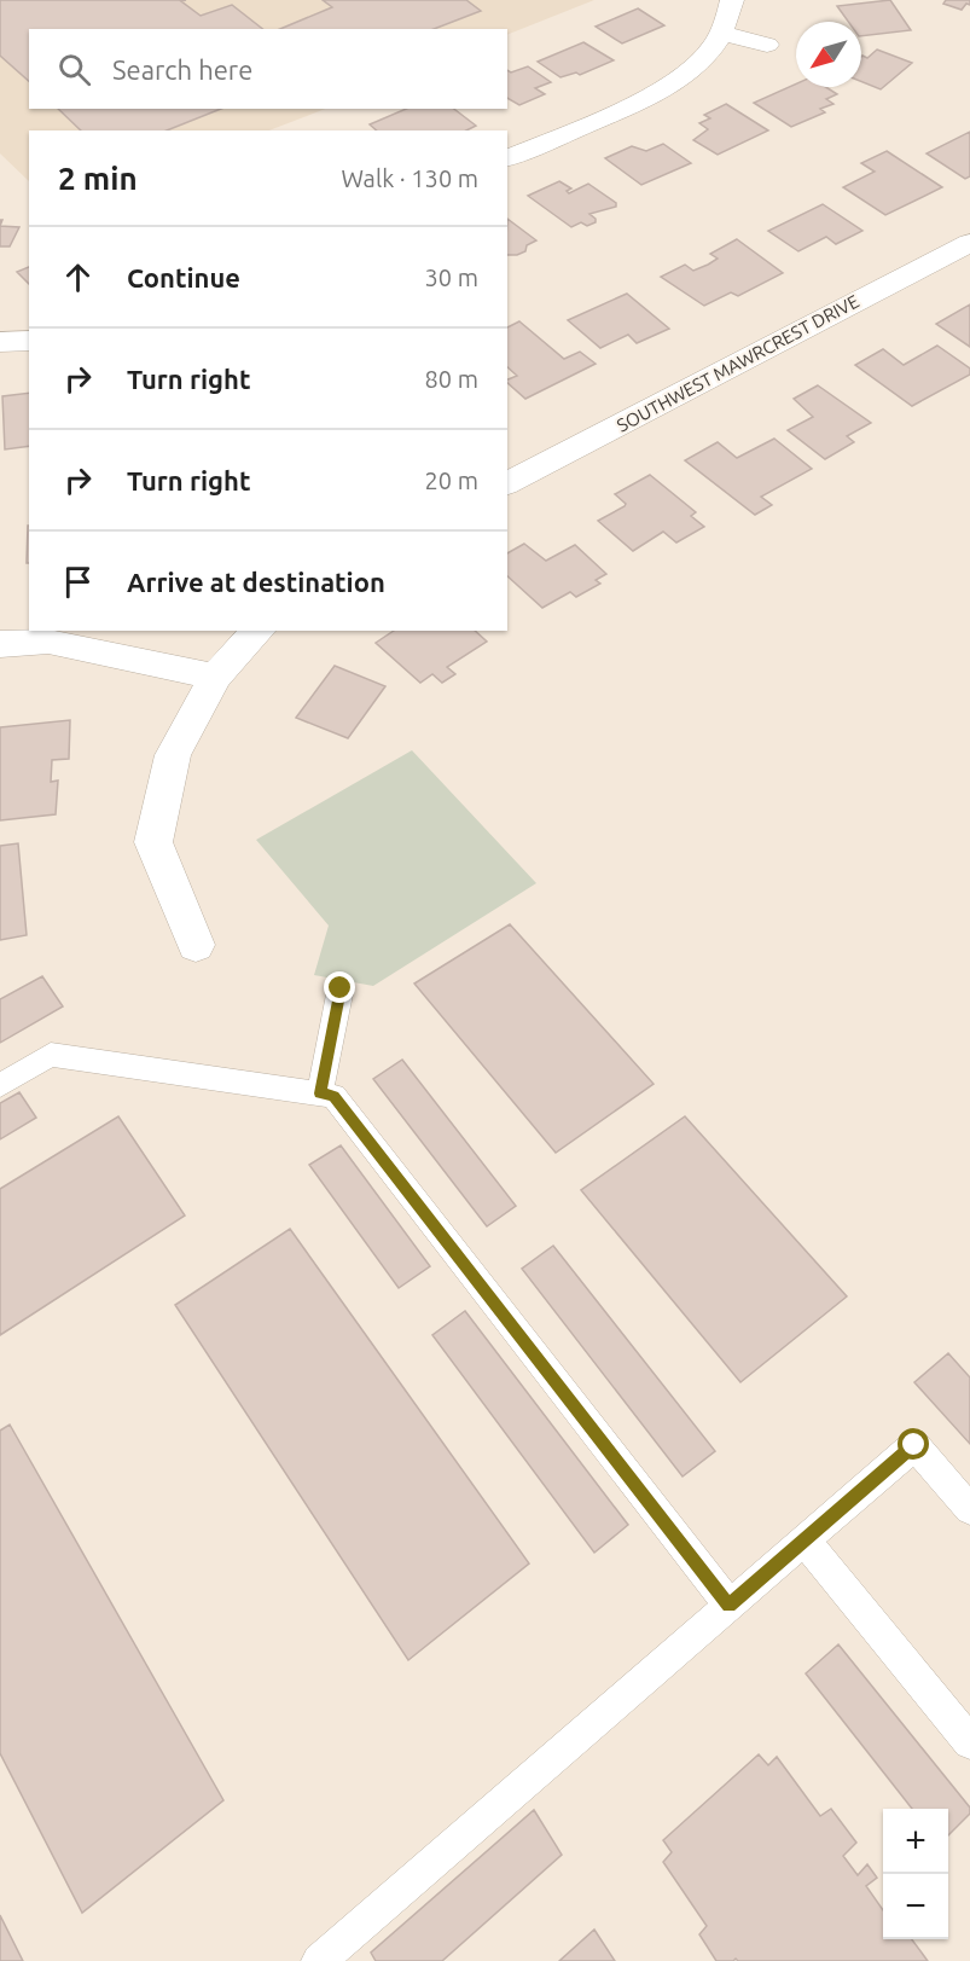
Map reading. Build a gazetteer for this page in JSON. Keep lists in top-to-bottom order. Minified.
{"streets":{"street":["SOUTHWEST MAWRCREST DRIVE"]},"north":"bottom left","page":{"search":"Search here","heading":["2 min","Walk · 130 m"],"list":[["Continue","30 m"],["Turn right","80 m"],["Turn right","20 m"],"Arrive at destination"],"map_buttons":["+","−"]}}
